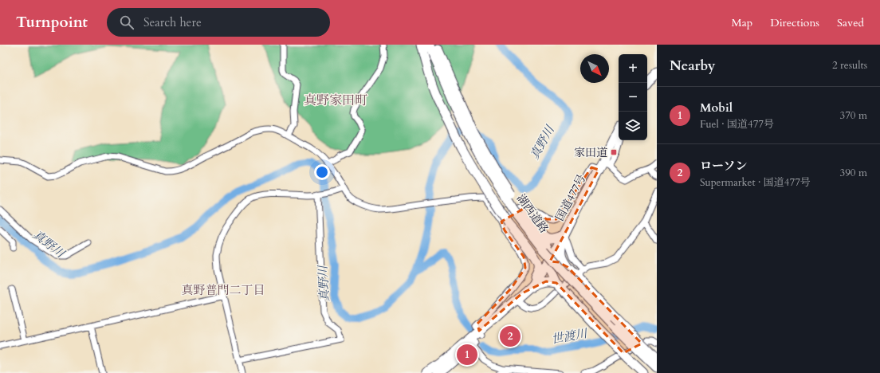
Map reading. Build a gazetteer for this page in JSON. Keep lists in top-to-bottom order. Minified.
{"streets":{"highway":["国道477号","湖西道路"]},"crossings":[["国道477号","湖西道路"]],"districts":["真野家田町","真野普門二丁目"],"water":["真野川","世渡川"],"places":{"transit":["家田道"]},"north":"bottom right","page":{"header":"Turnpoint","search":"Search here","nav":["Map","Directions","Saved"],"heading":["Nearby","2 results"],"map_buttons":["+","−"],"list":[{"mark":"1","name":"Mobil","note":"Fuel · 国道477号","value":"370 m"},{"mark":"2","name":"ローソン","note":"Supermarket · 国道477号","value":"390 m"}],"pins":["2","1"]}}
